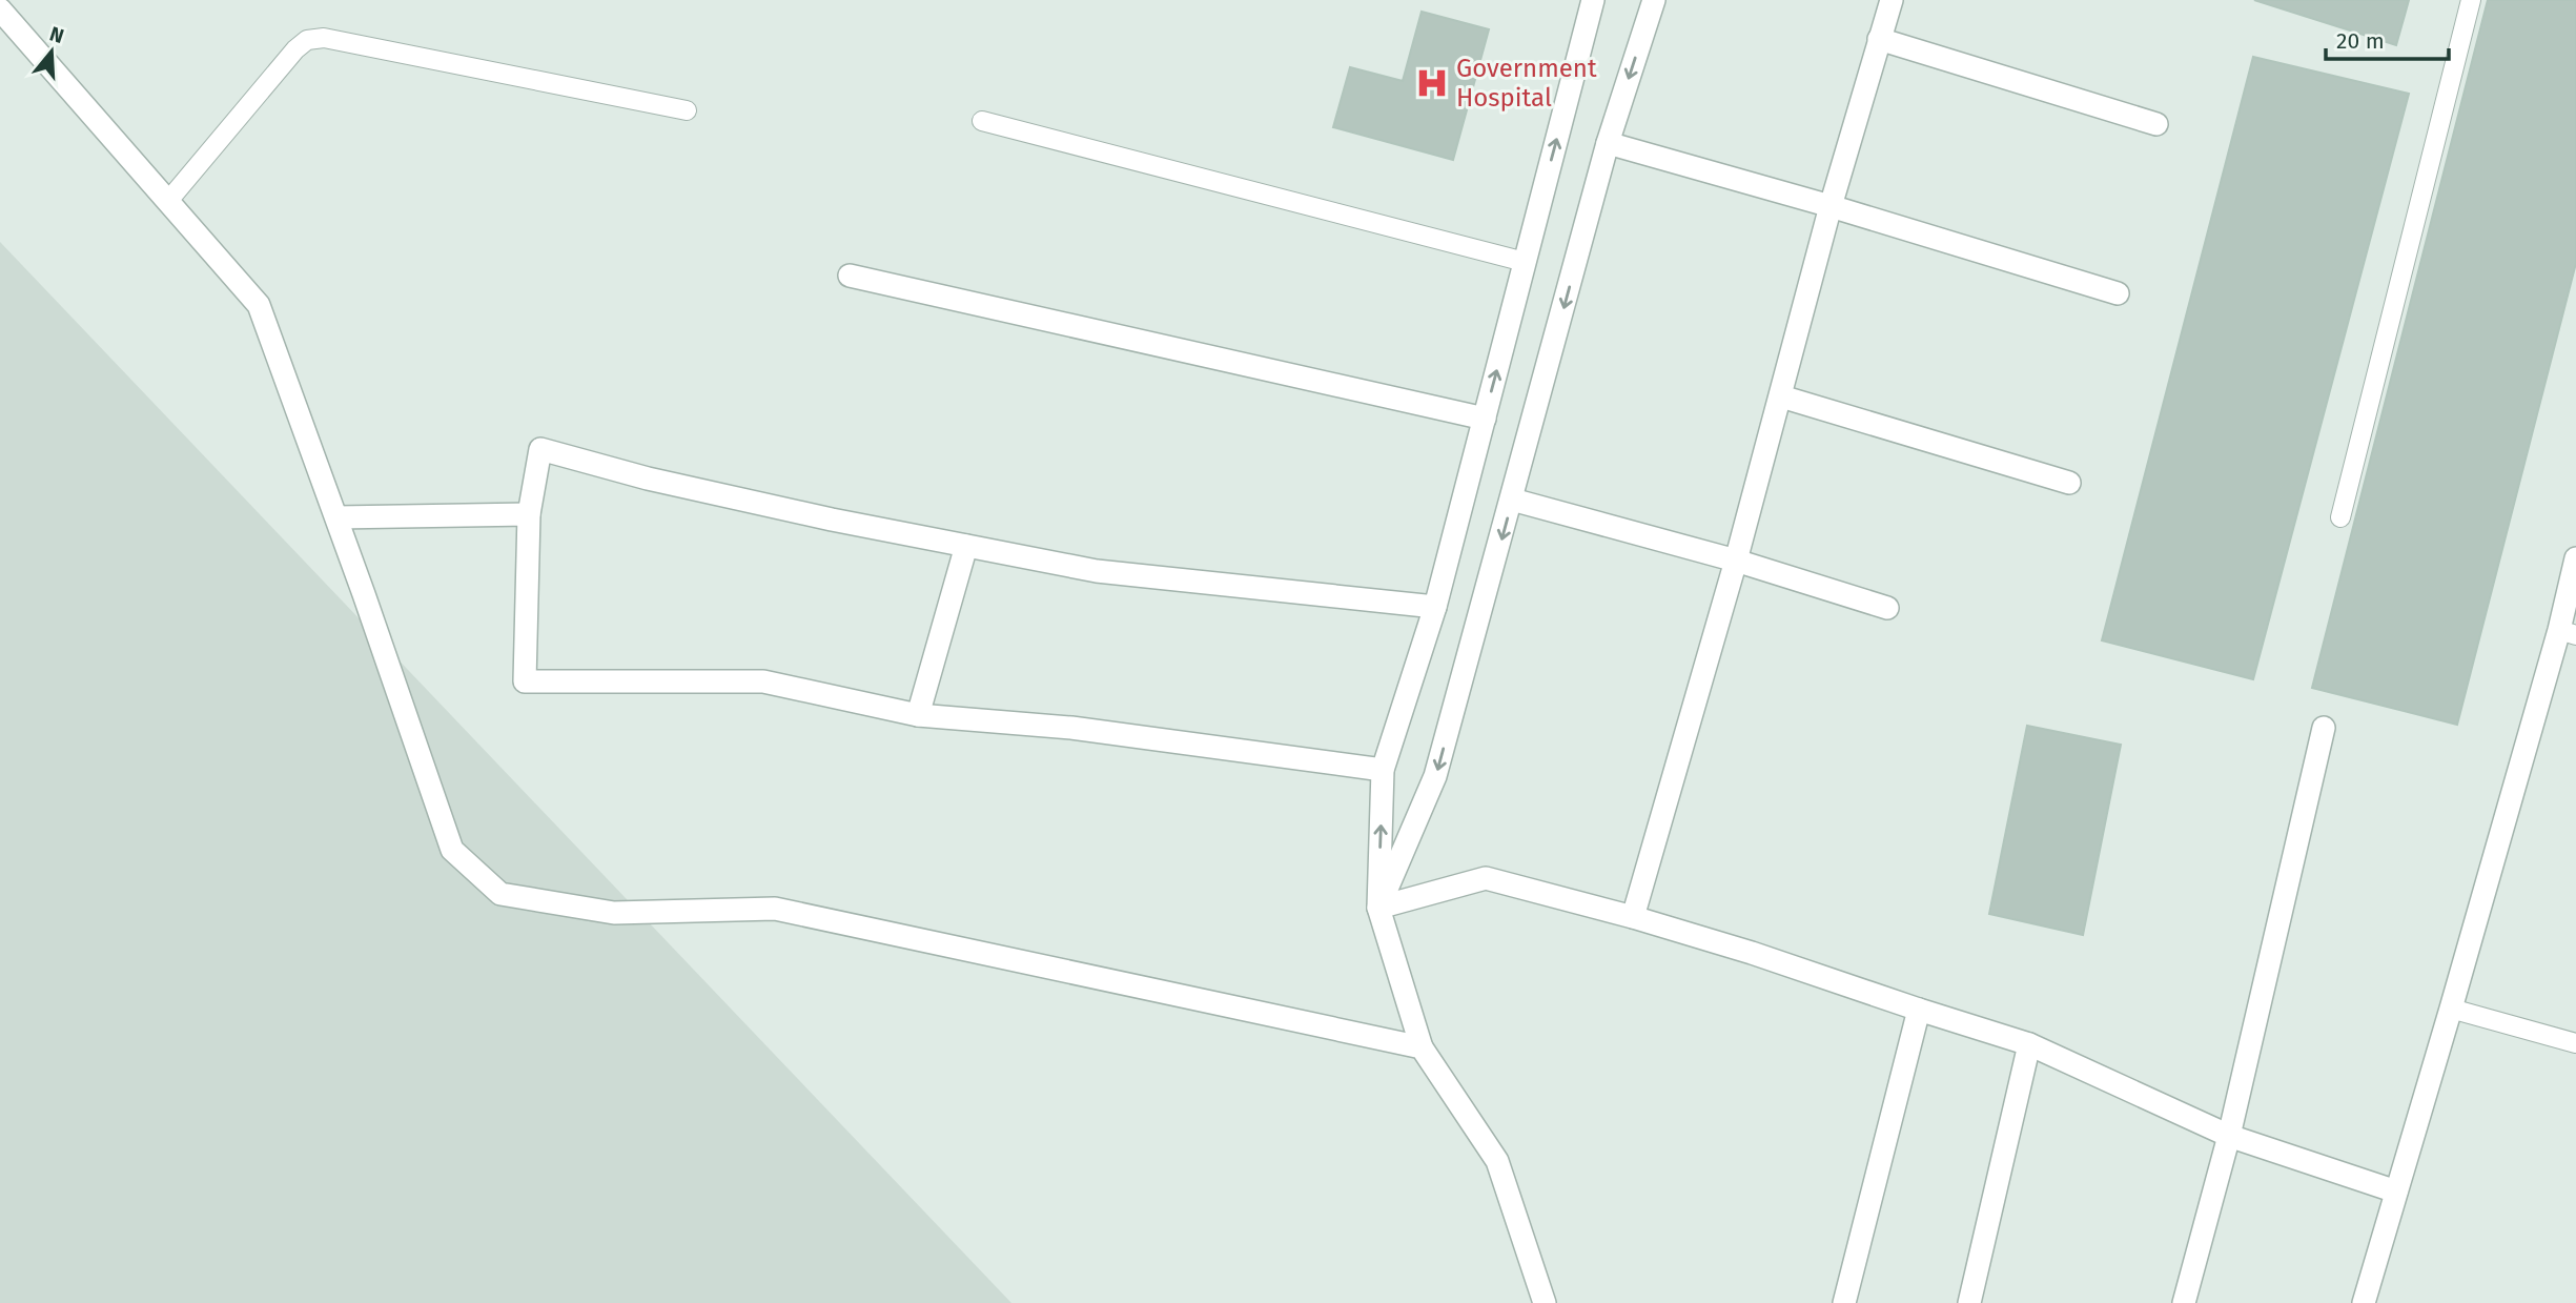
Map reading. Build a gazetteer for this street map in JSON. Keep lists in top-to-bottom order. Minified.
{"places":{"hospital":["Government Hospital"]},"scale_bar":"20 m","north":"top"}
